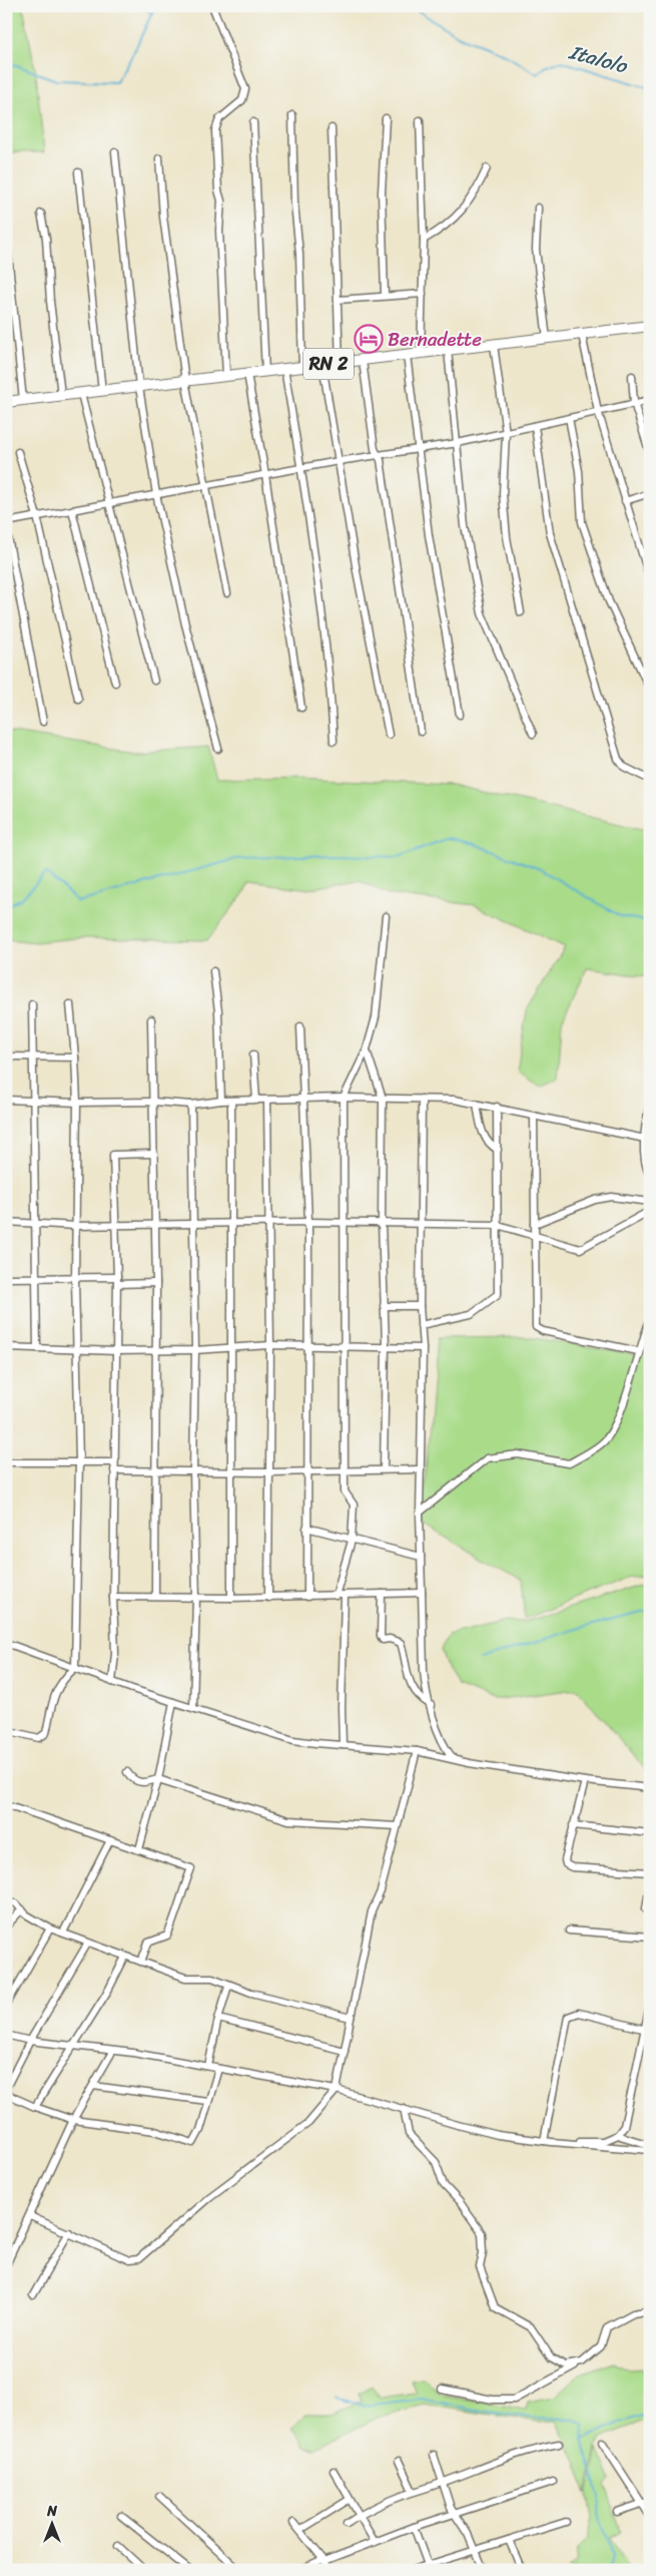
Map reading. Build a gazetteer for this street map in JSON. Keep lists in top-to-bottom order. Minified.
{"streets":{"highway":["RN 2"]},"water":["Italolo"],"places":{"hotel":["Bernadette"]},"north":"top"}
